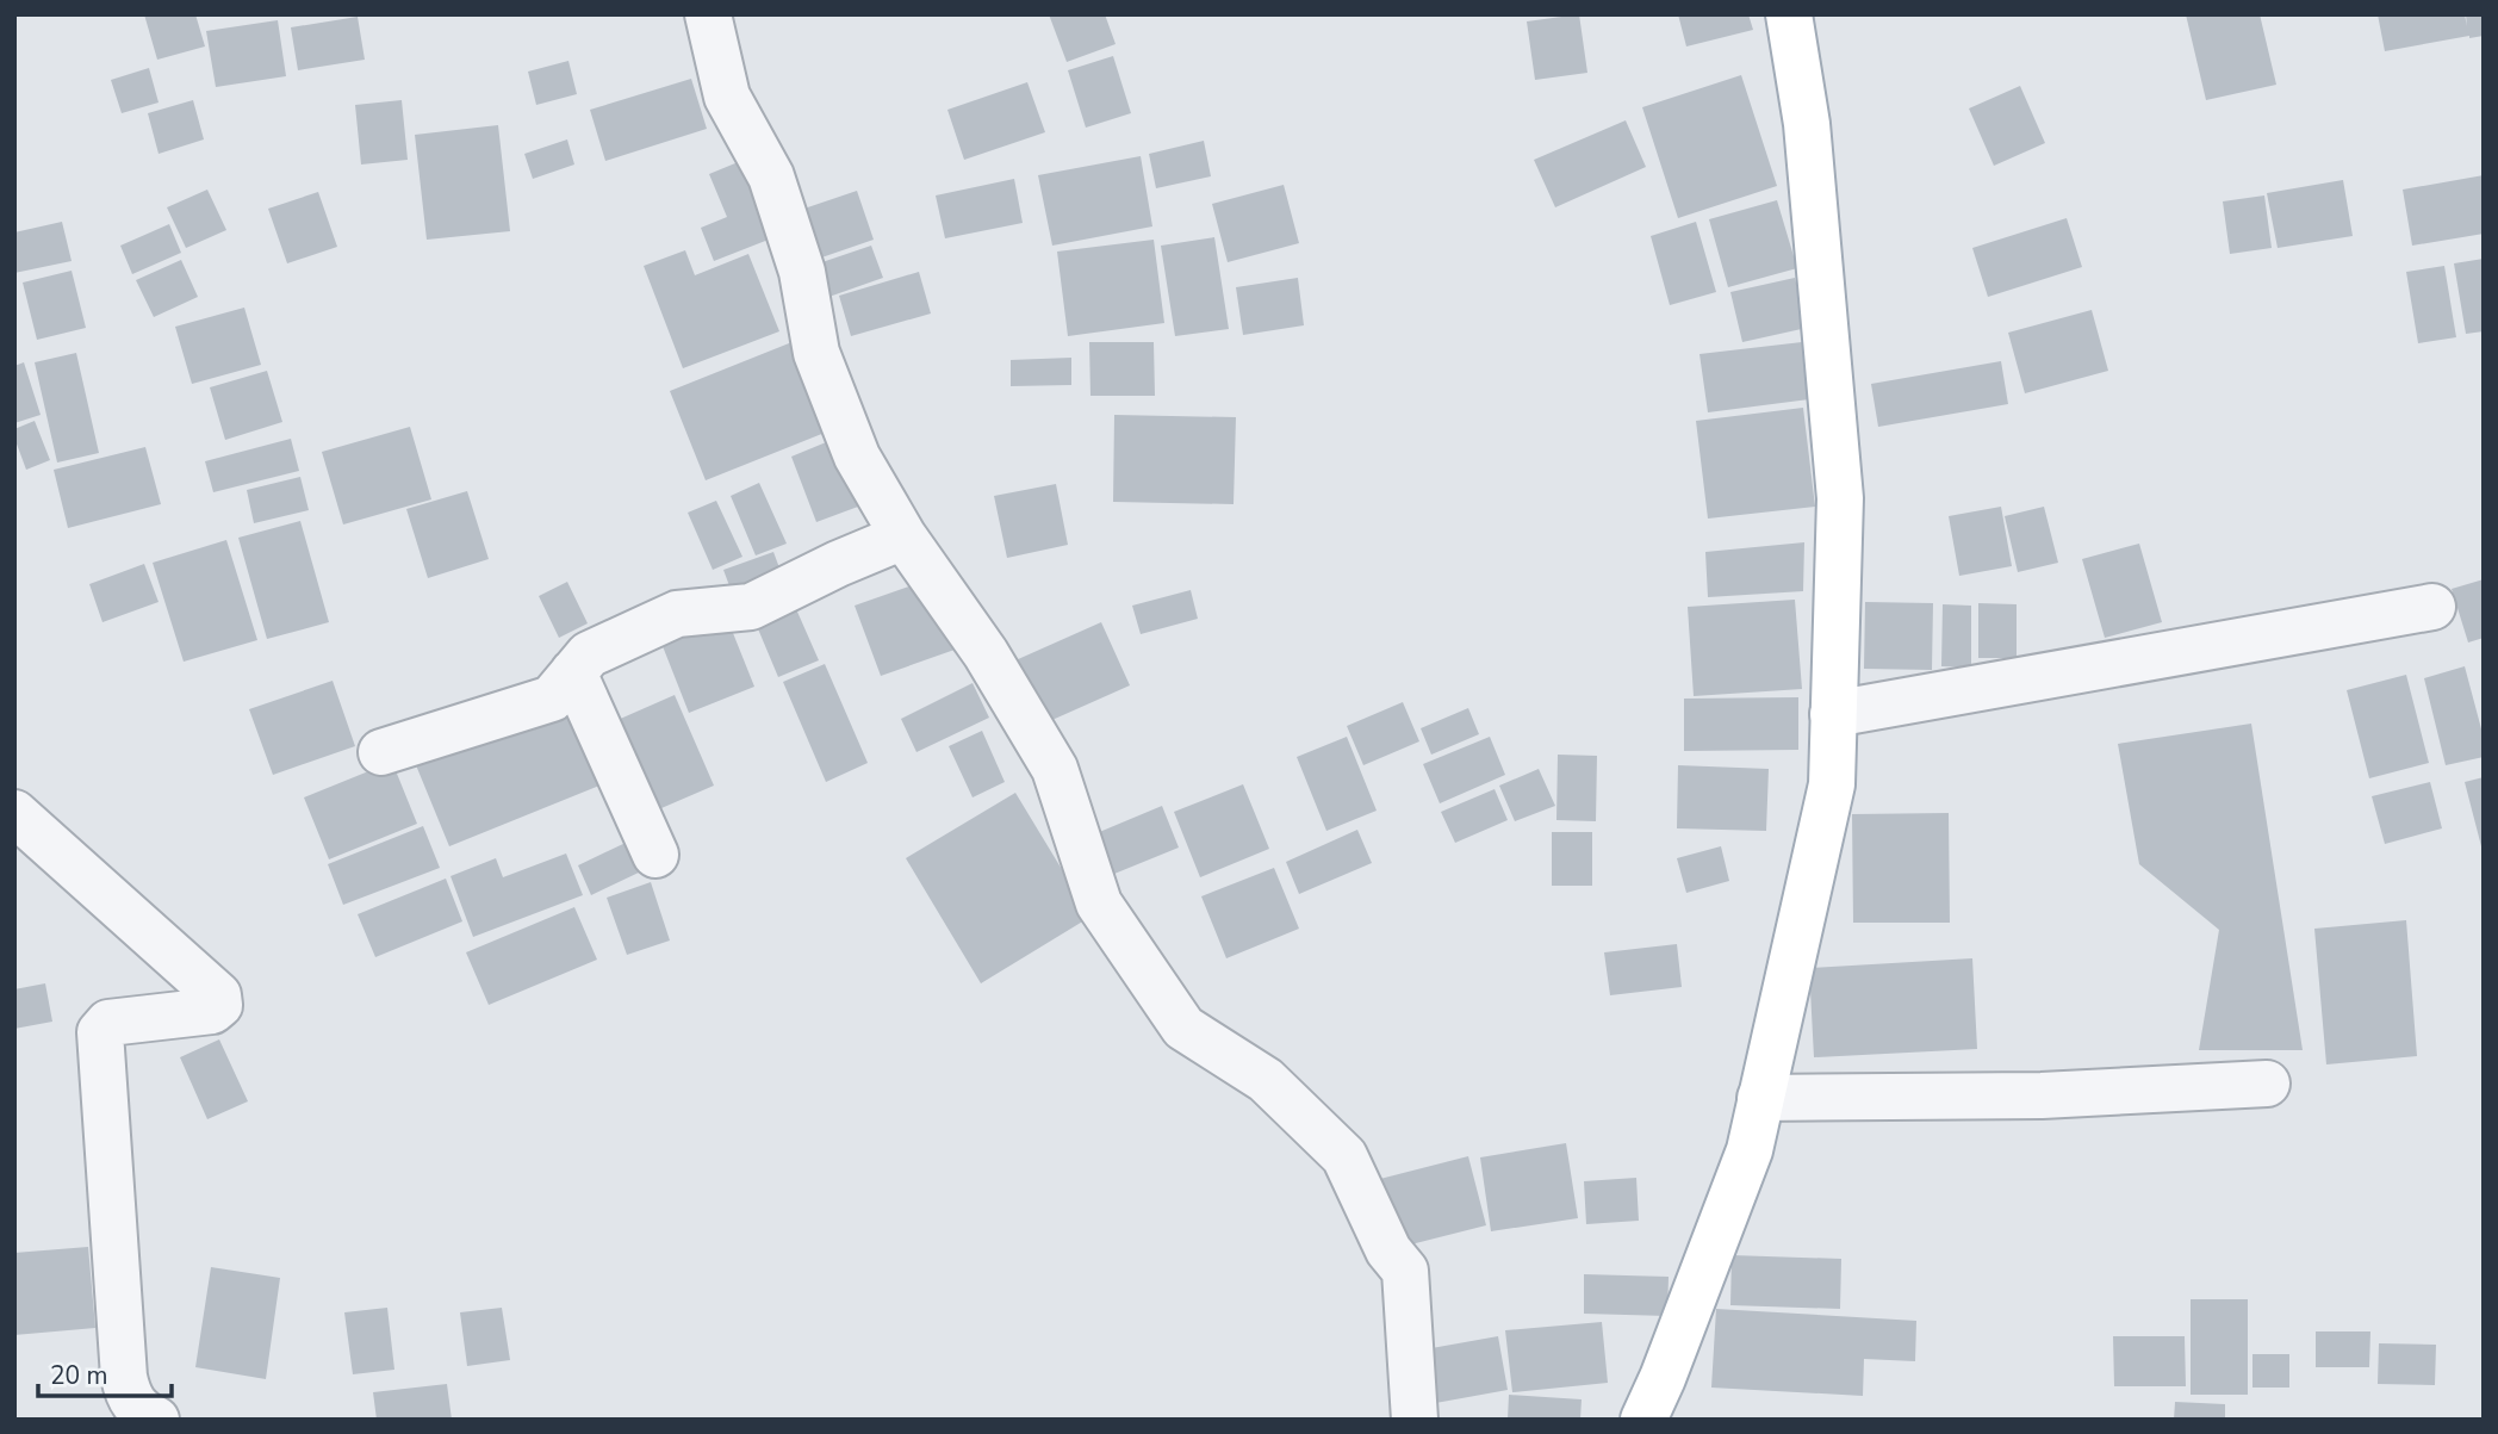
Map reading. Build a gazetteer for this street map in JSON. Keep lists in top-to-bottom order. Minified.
{"scale_bar":"20 m"}
